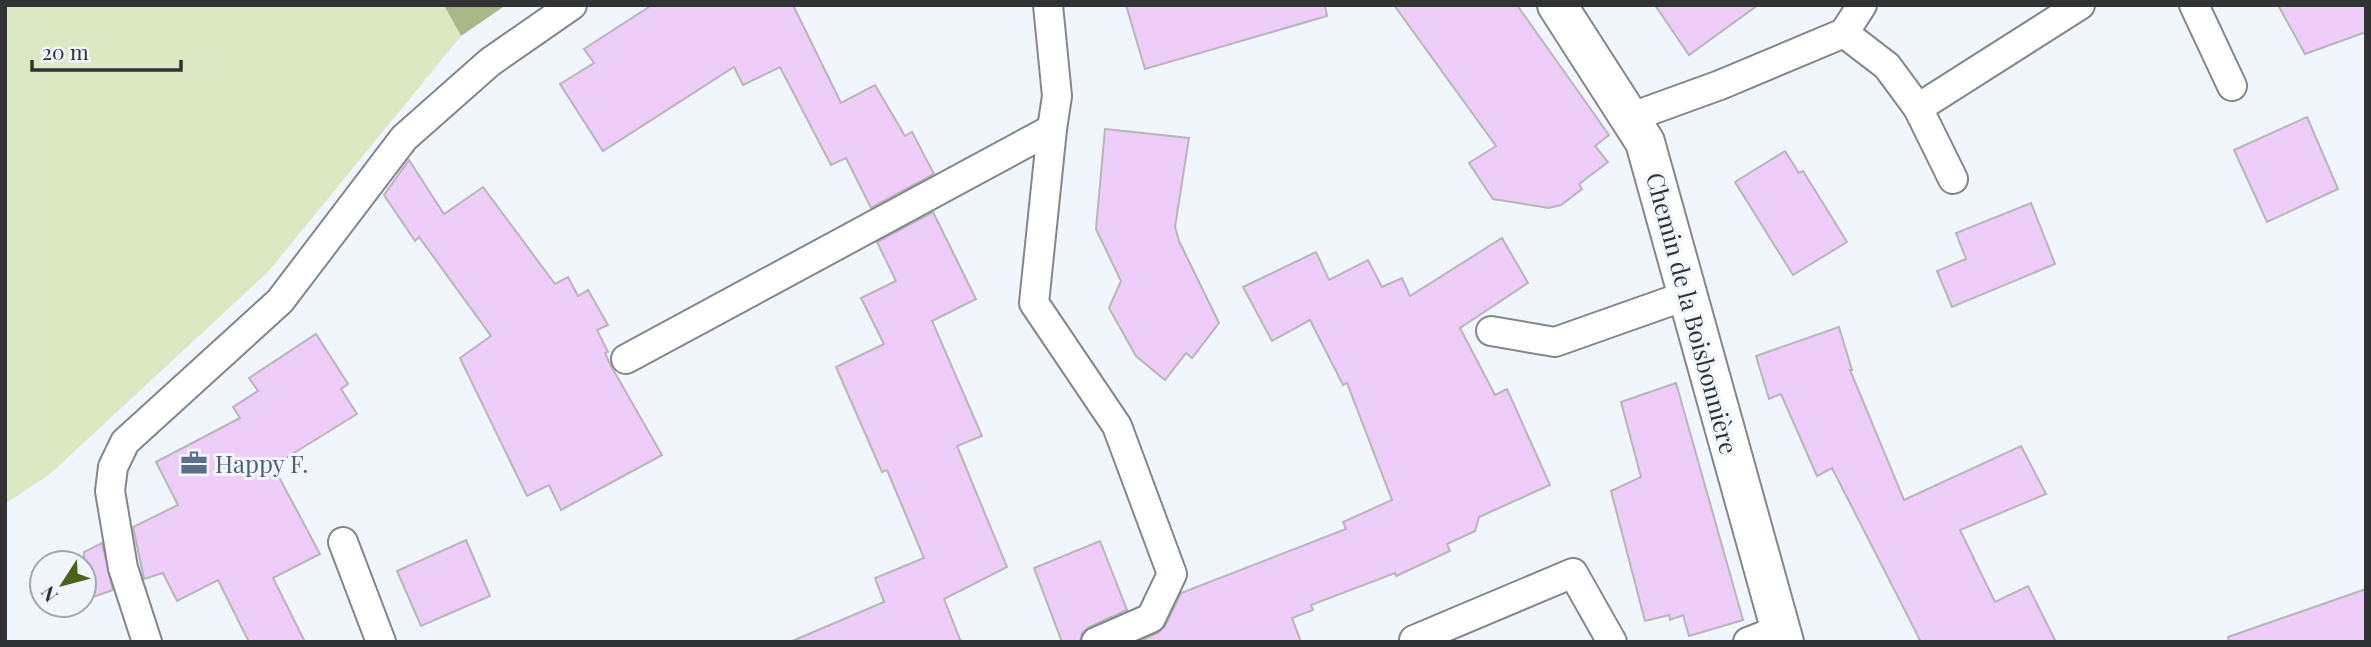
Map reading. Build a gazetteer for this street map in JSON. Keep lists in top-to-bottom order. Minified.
{"streets":{"street":["Chemin de la Boisbonnière"]},"places":{"office":["Happy F."]},"scale_bar":"20 m","north":"bottom left"}
